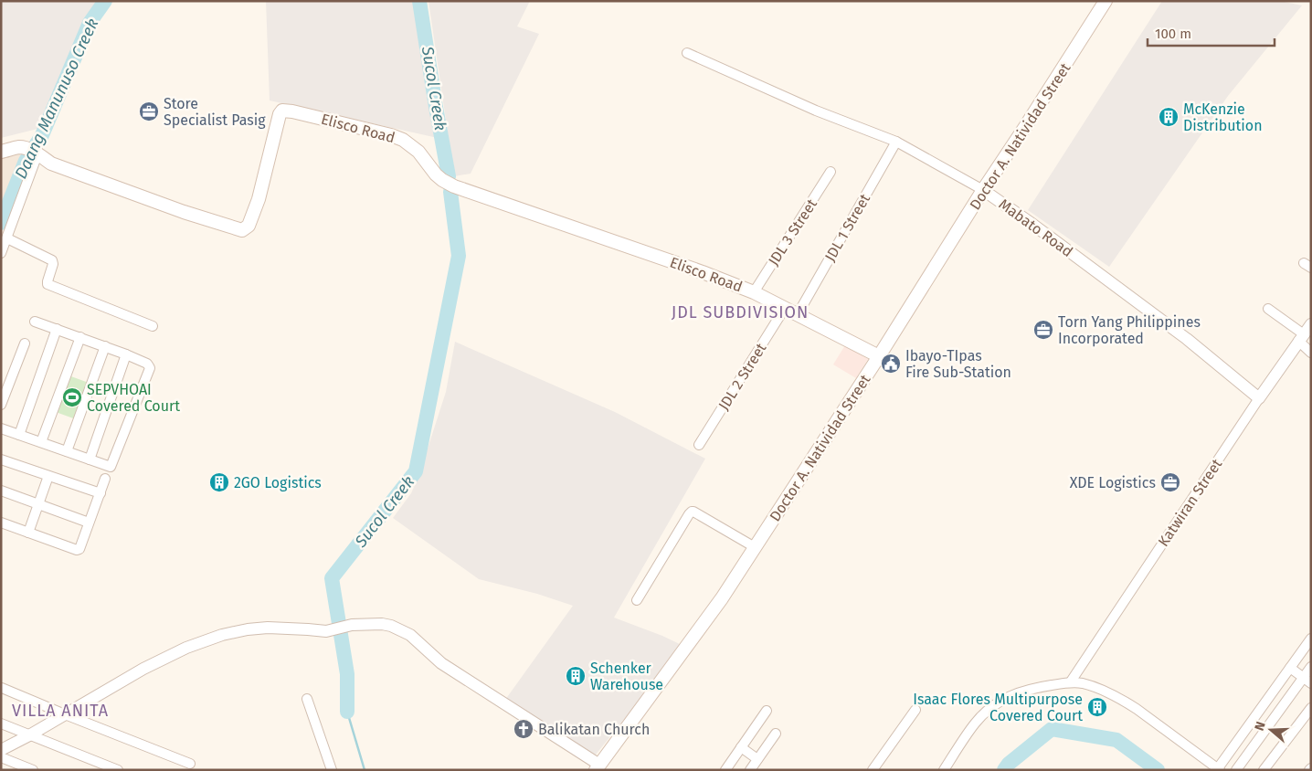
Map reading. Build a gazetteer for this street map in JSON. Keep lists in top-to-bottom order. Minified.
{"streets":{"main road":["Elisco Road","Doctor A. Natividad Street"],"street":["JDL 1 Street","Mabato Road","JDL 3 Street","JDL 2 Street","Katwiran Street"]},"crossings":[["Elisco Road","Doctor A. Natividad Street"],["Elisco Road","JDL 1 Street"],["Elisco Road","JDL 3 Street"],["Elisco Road","JDL 2 Street"],["Doctor A. Natividad Street","Mabato Road"],["JDL 1 Street","Mabato Road"],["Mabato Road","Katwiran Street"]],"districts":["JDL SUBDIVISION","VILLA ANITA"],"water":["Sucol Creek","Daang Manunuso Creek"],"places":{"office":["Store Specialist Pasig","Torn Yang Philippines Incorporated","XDE Logistics"],"building":["McKenzie Distribution","2GO Logistics","Schenker Warehouse","Isaac Flores Multipurpose Covered Court"],"public building":["Ibayo-TIpas Fire Sub-Station"],"sports":["SEPVHOAI Covered Court"],"church":["Balikatan Church"]},"scale_bar":"100 m","north":"left"}
